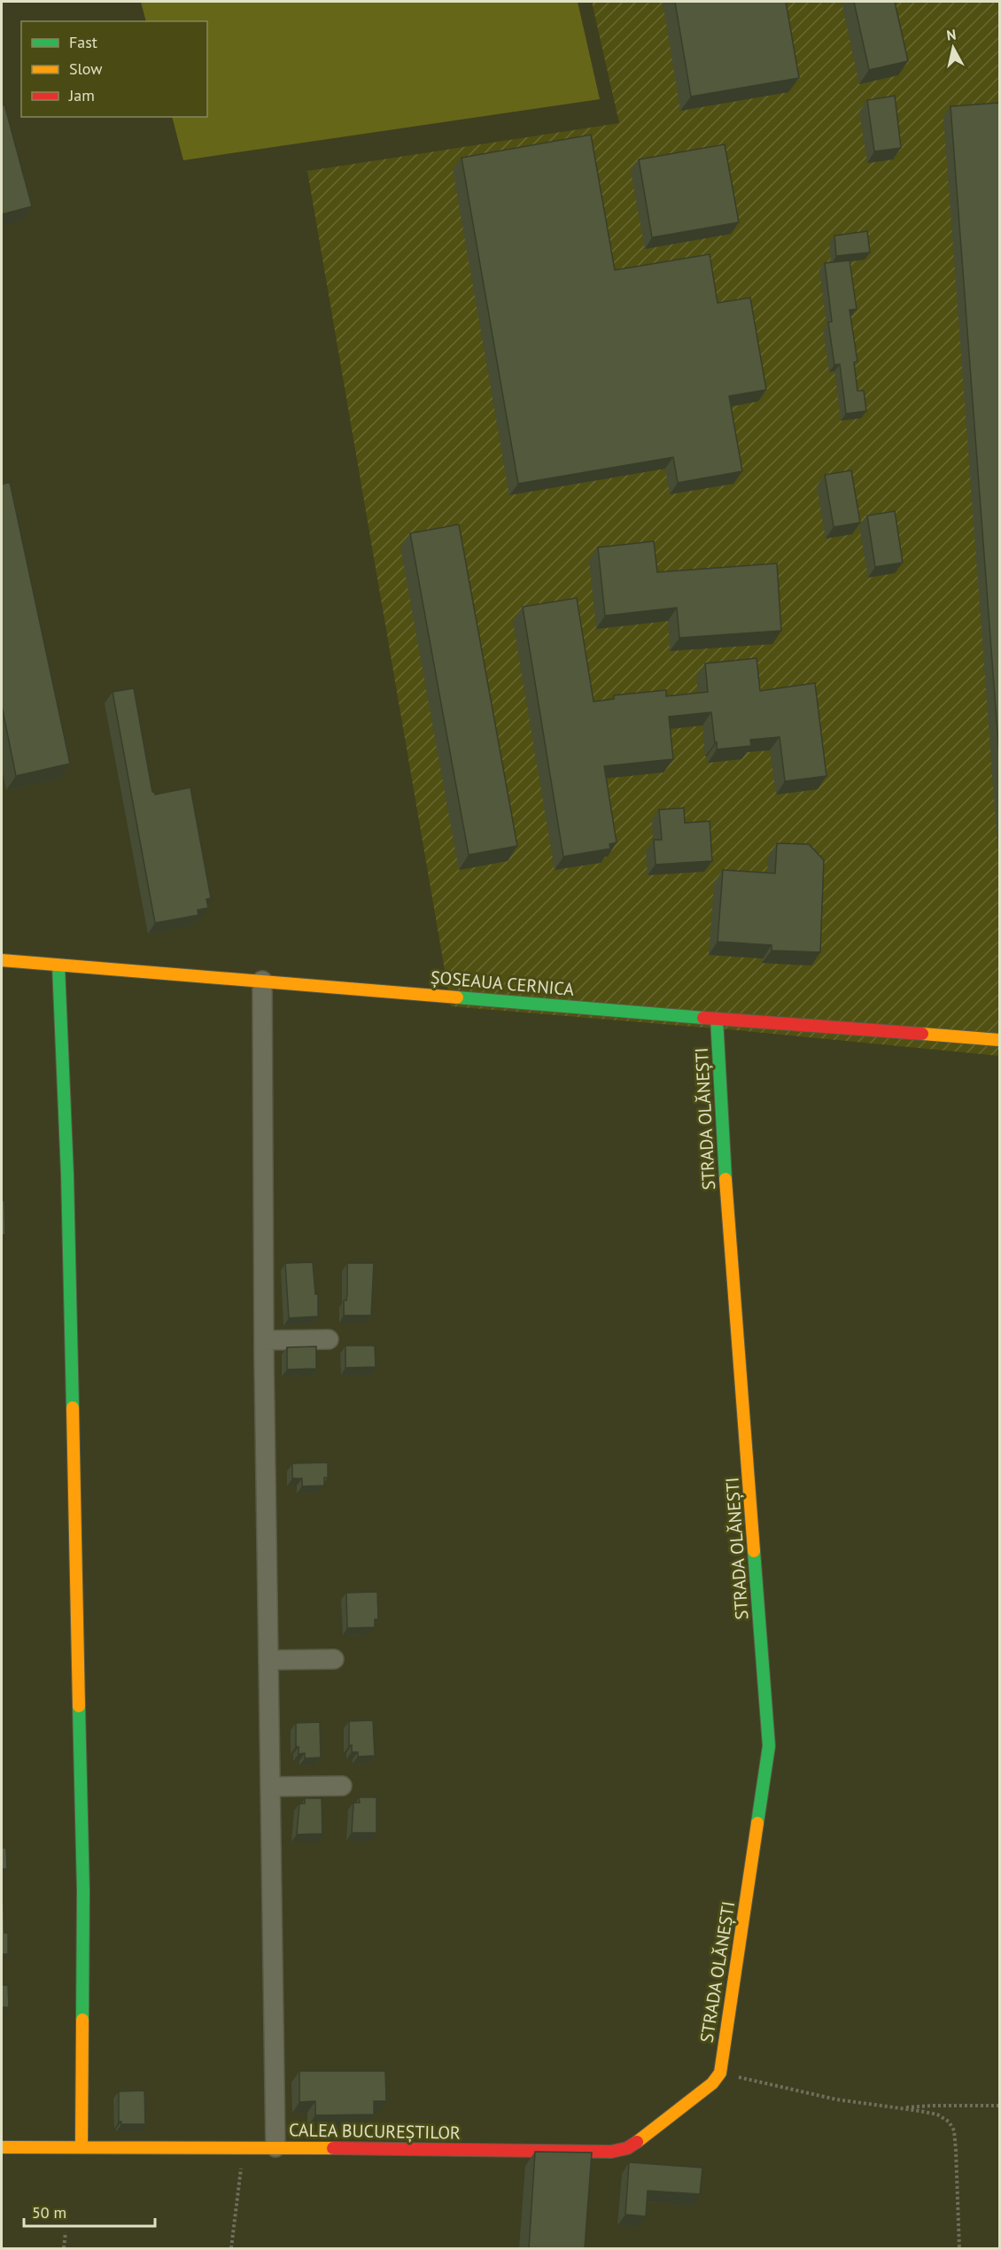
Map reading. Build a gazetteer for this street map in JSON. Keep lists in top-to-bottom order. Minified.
{"streets":{"street":["ȘOSEAUA CERNICA","STRADA OLĂNEȘTI","CALEA BUCUREȘTILOR"]},"crossings":[["ȘOSEAUA CERNICA","STRADA OLĂNEȘTI"],["STRADA OLĂNEȘTI","CALEA BUCUREȘTILOR"]],"legend":["Fast","Slow","Jam"],"scale_bar":"50 m","north":"top"}
